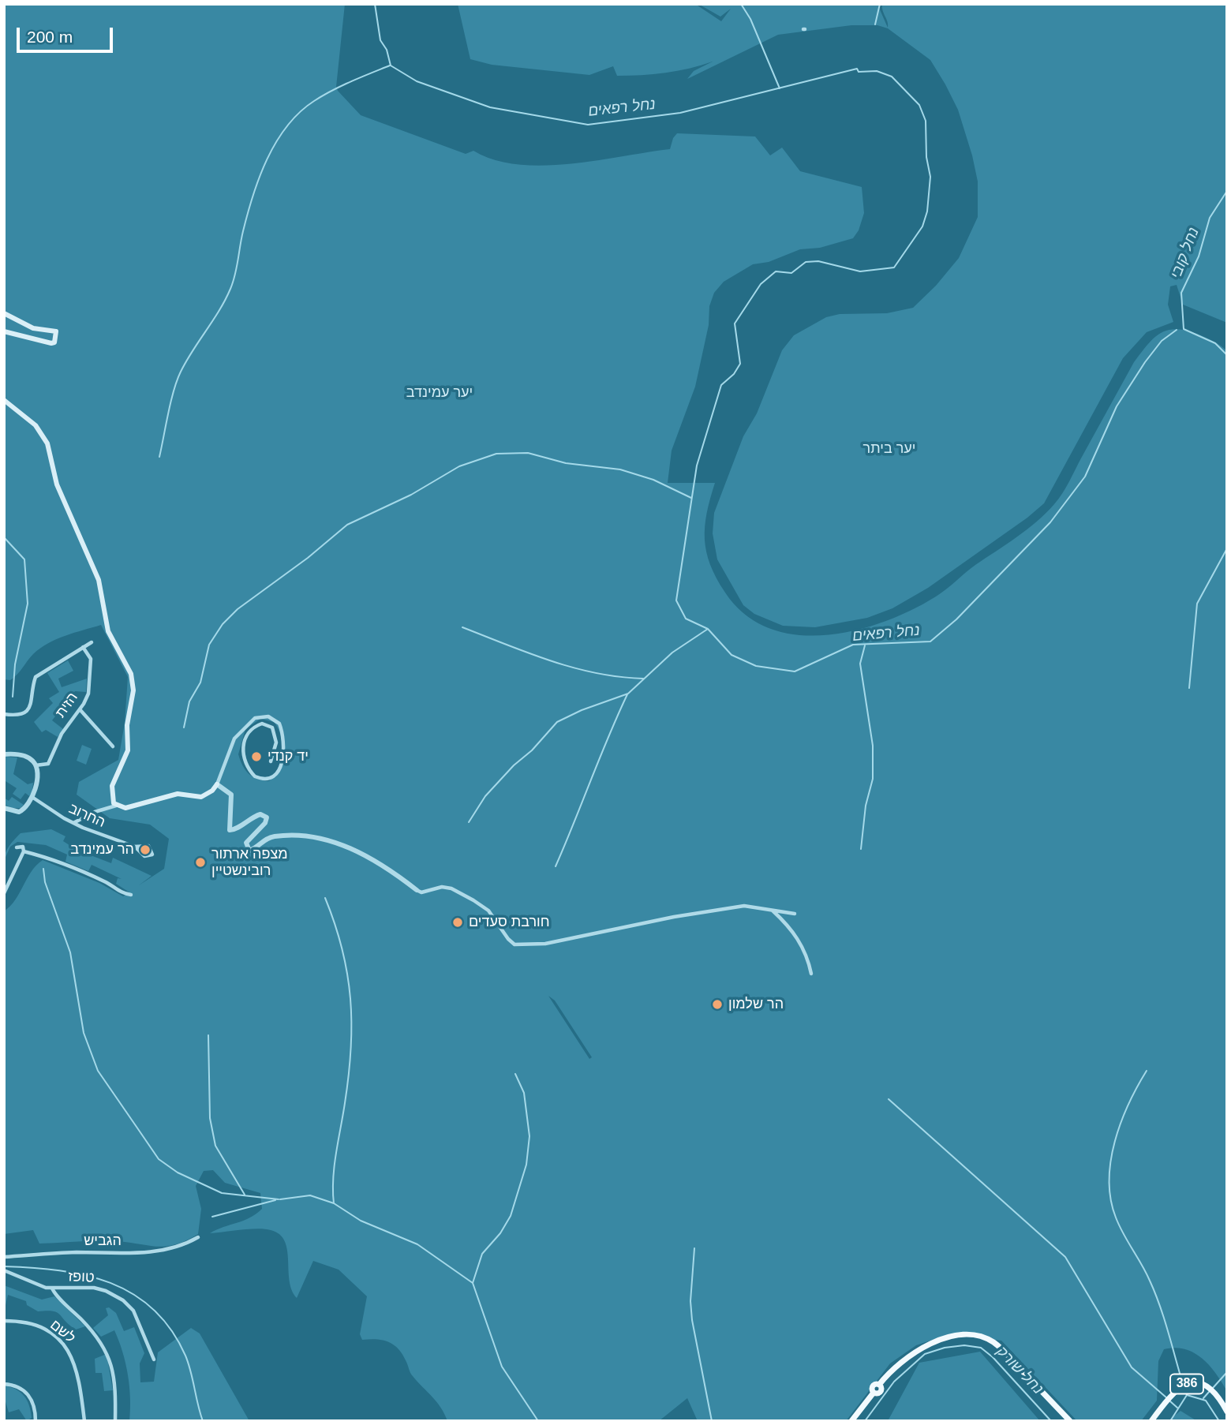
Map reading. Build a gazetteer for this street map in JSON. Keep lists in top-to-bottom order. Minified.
{"streets":{"main road":["386"],"street":["הזית","החרוב","הגביש","טופז","לשם"]},"water":["נחל רפאים","נחל קובי","נחל שורק"],"parks":["יער עמינדב","יער ביתר"],"places":["יד קנדי","הר עמינדב","מצפה ארתור רובינשטיין","חורבת סעדים","הר שלמון"],"scale_bar":"200 m"}
